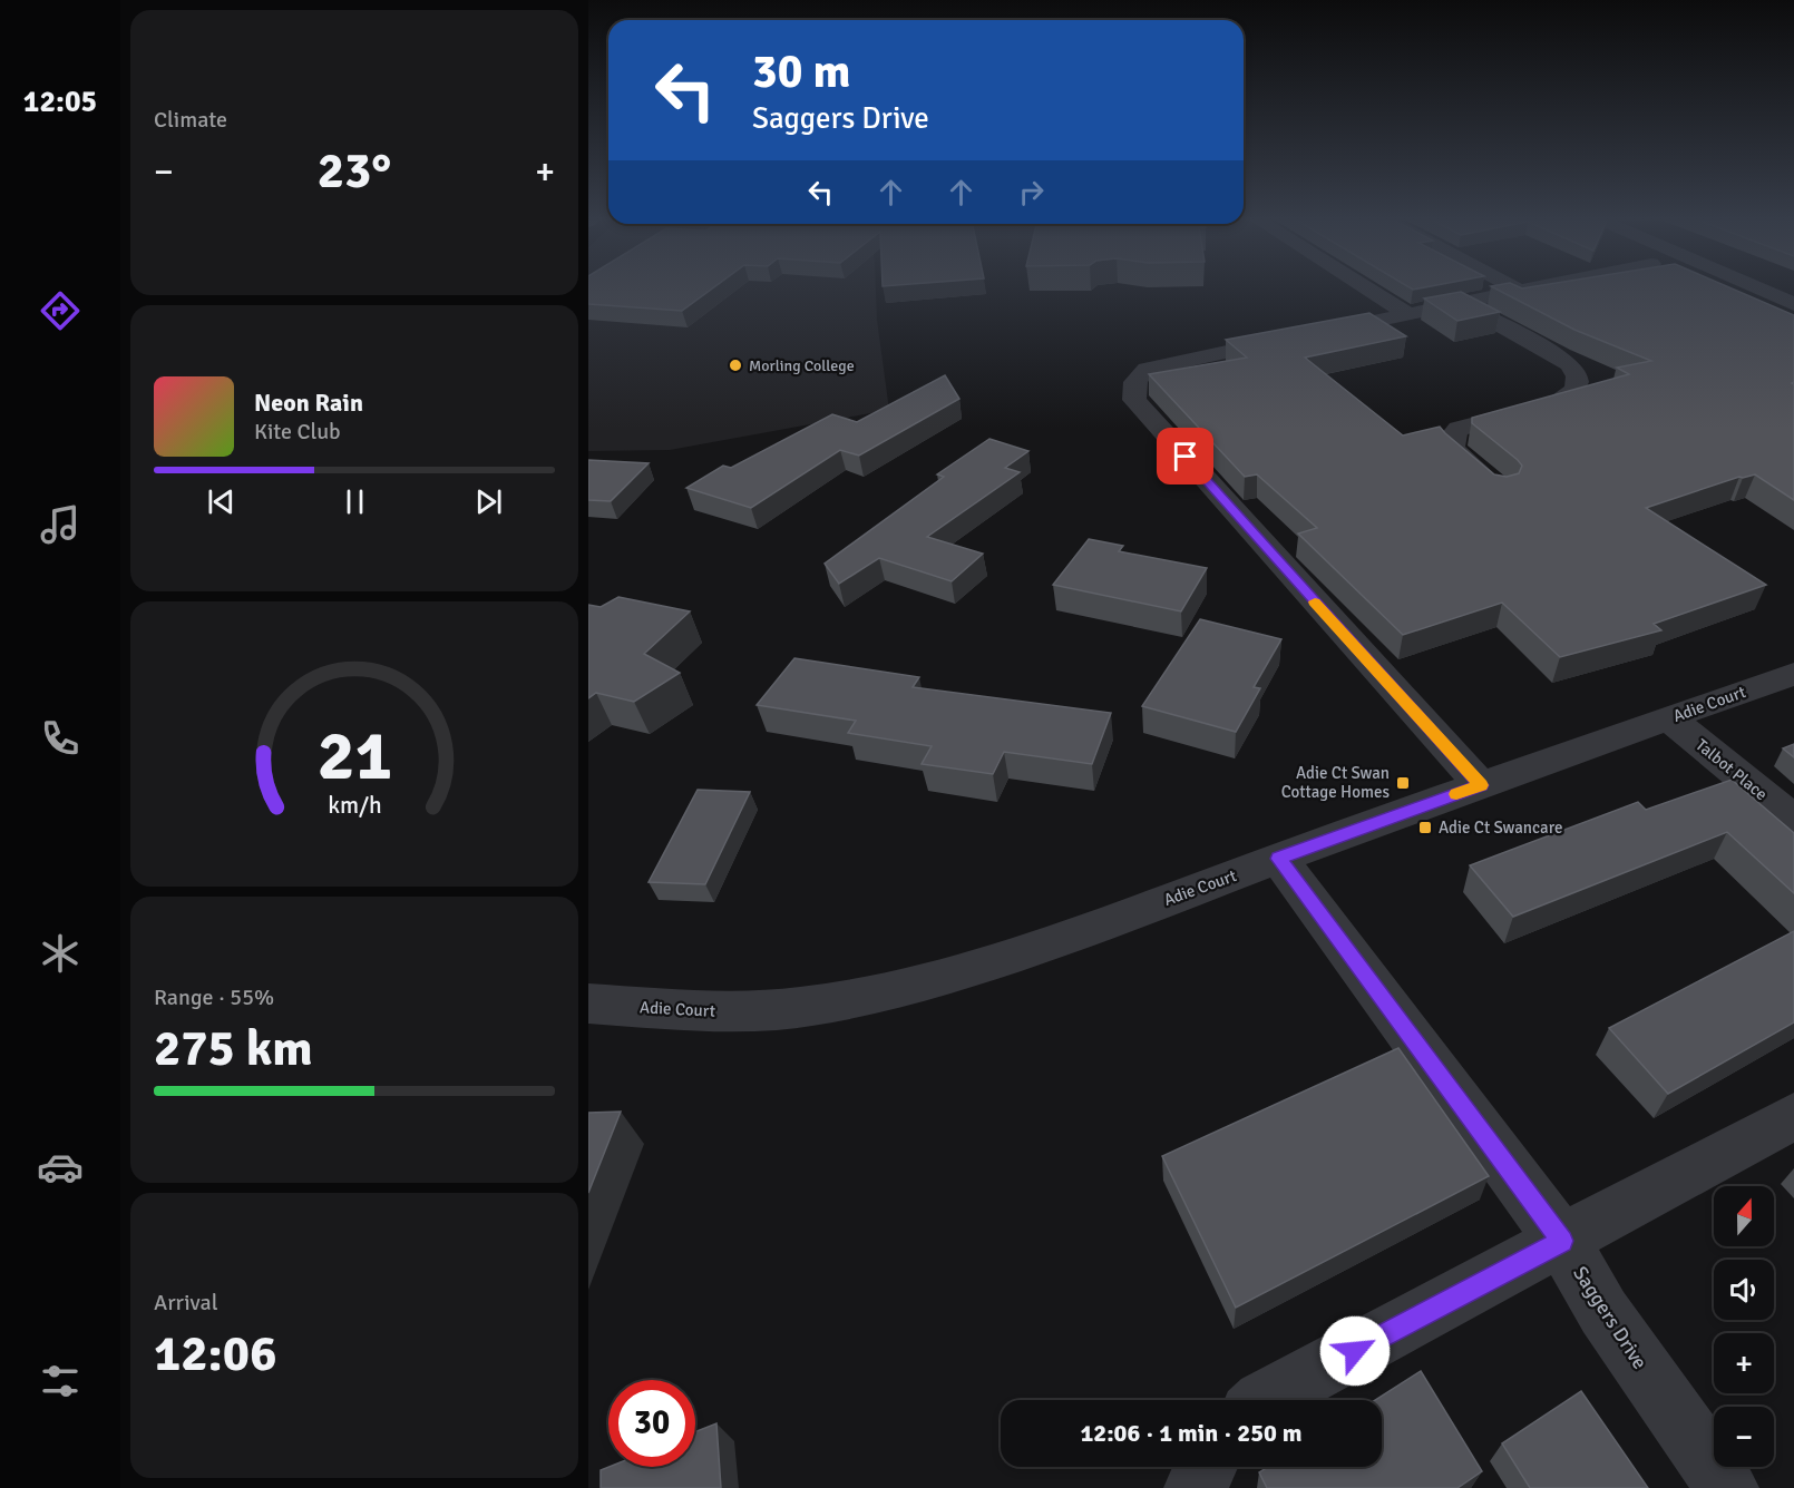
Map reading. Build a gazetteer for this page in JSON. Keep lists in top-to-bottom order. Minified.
{"streets":{"street":["Adie Court","Talbot Place","Saggers Drive"]},"crossings":[["Adie Court","Talbot Place"],["Adie Court","Saggers Drive"]],"places":{"other":["Morling College"],"transit":["Adie Ct Swan Cottage Homes","Adie Ct Swancare"]},"north":"top","page":{"tabs":"12:05","tile":["Climate",["Range · 55%","275 km"],["Arrival","12:06"]],"turn":["30 m","Saggers Drive"],"heat":["−","23°","+"],"song":["Neon Rain","Kite Club"],"map_buttons":["+","−"],"limit":"30","trip":"12:06 · 1 min · 250 m","gauge":["21","km/h"]}}
